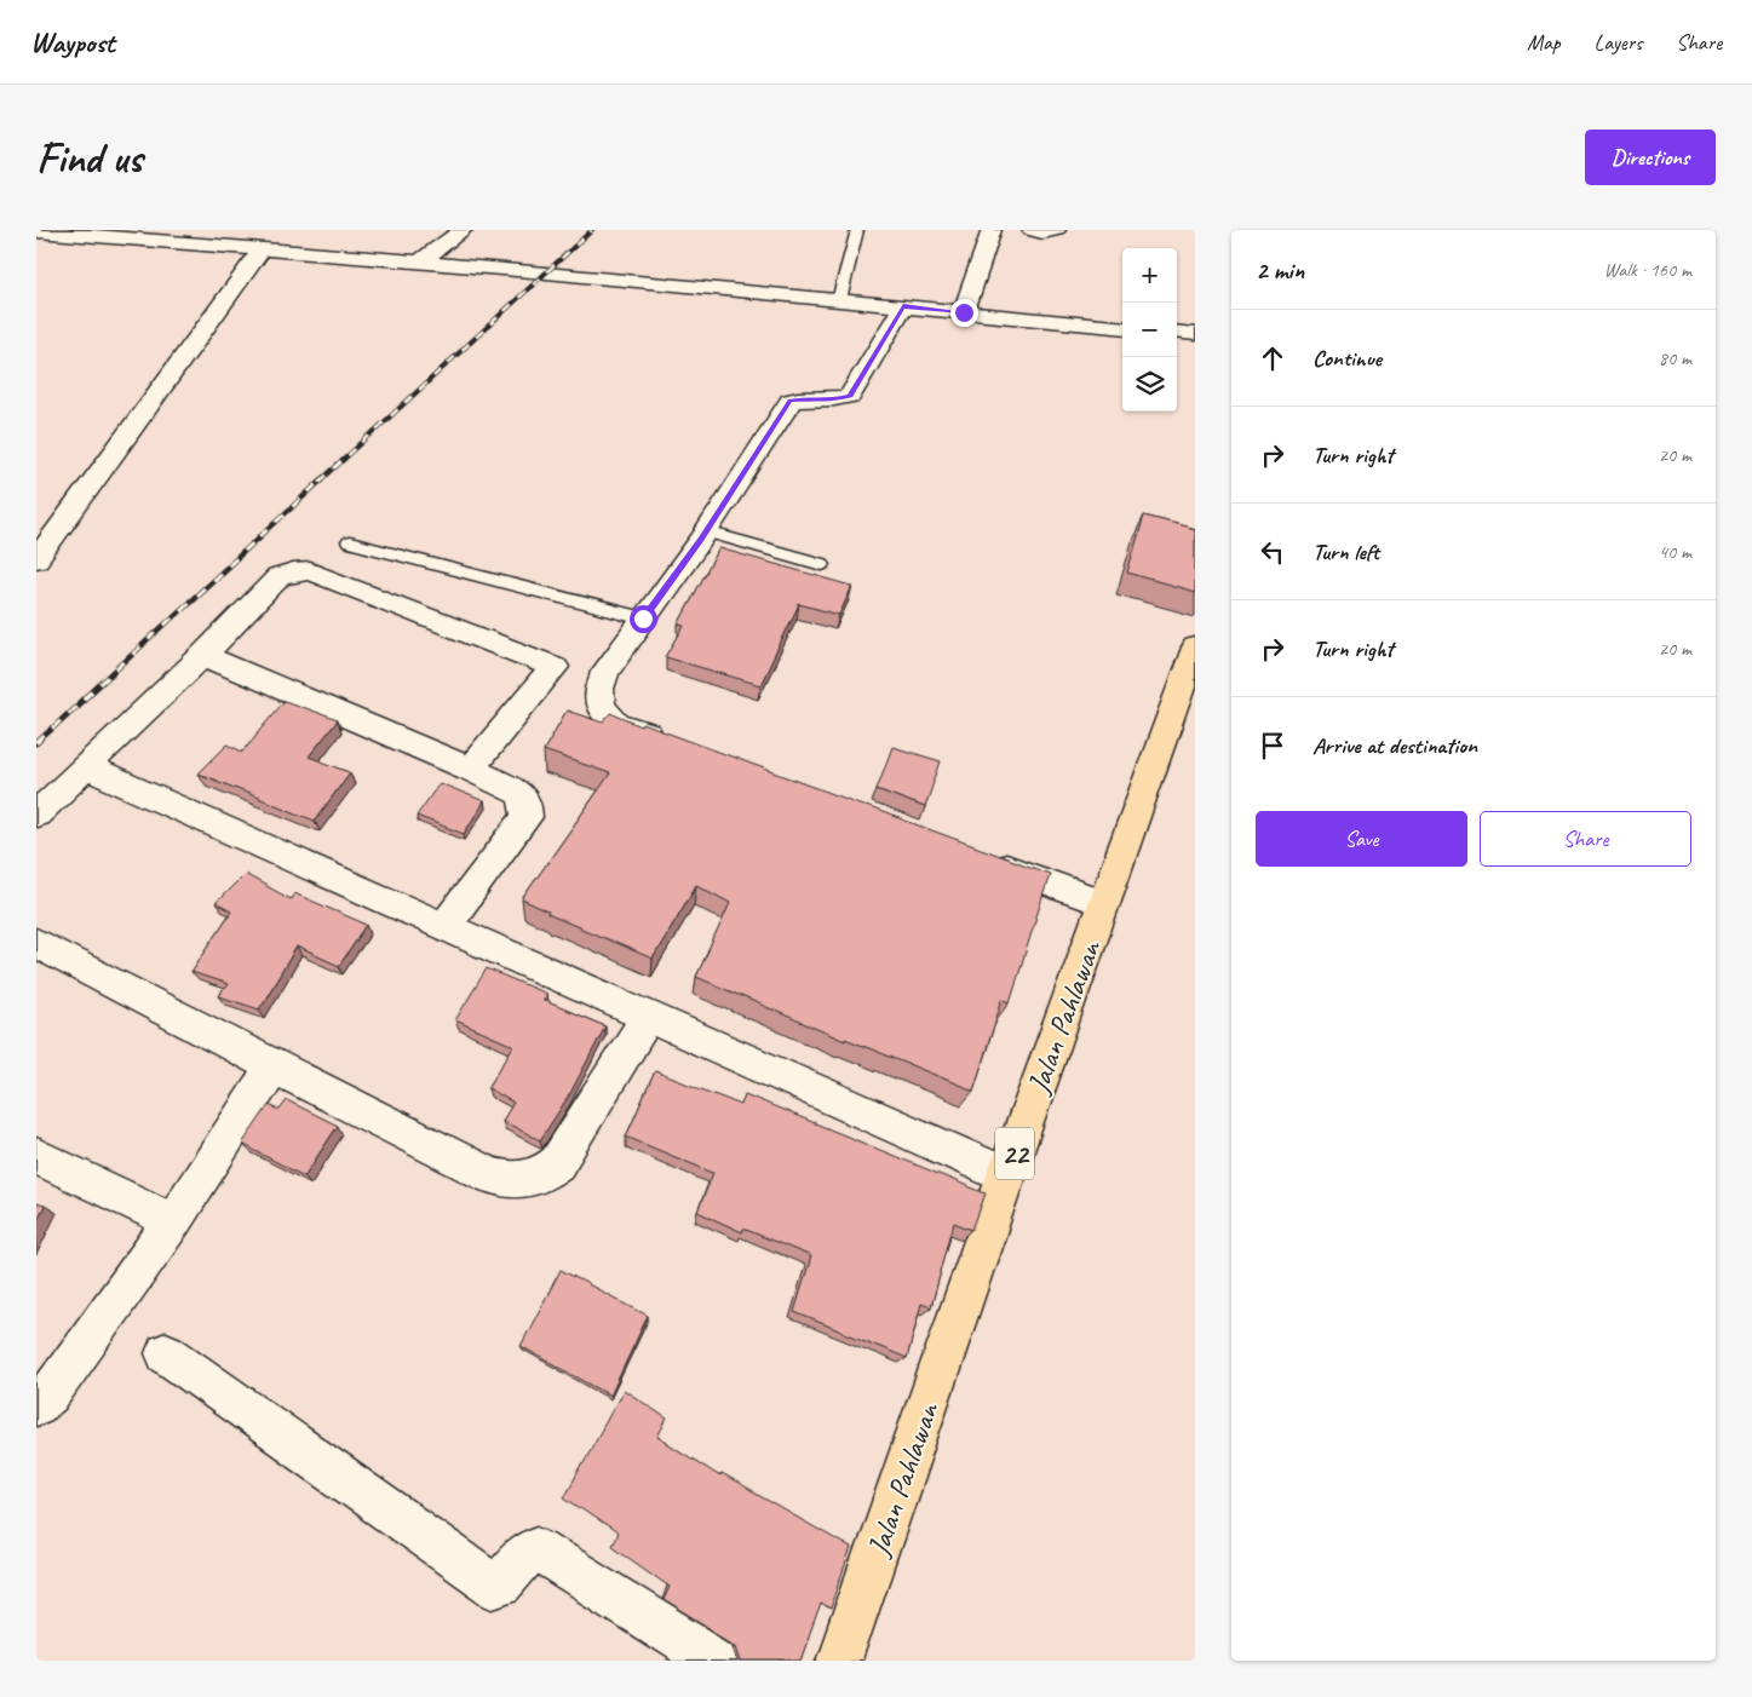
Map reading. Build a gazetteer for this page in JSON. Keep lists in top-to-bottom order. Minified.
{"streets":{"highway":["Jalan Pahlawan","22"]},"page":{"header":"Waypost","nav":["Map","Layers","Share"],"buttons":["Directions",["Save","Share"]],"title":"Find us","heading":["2 min","Walk · 160 m"],"map_buttons":["+","−"],"list":[["Continue","80 m"],["Turn right","20 m"],["Turn left","40 m"],["Turn right","20 m"],"Arrive at destination"]}}
